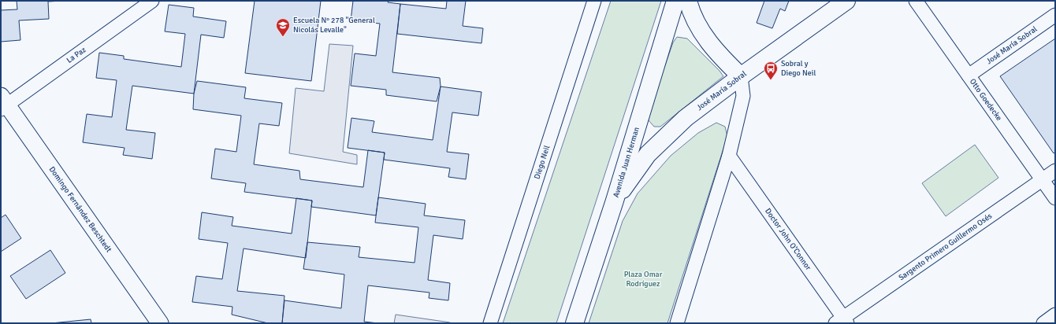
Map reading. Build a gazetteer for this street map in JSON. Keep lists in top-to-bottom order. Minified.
{"streets":{"main road":["José María Sobral","Avenida Juan Herman"],"street":["La Paz","Otto Goedecke","Diego Neil","Domingo Fernández Beschtedt","Doctor John O'Connor","Sargento Primero Guillermo Osés"]},"crossings":[["José María Sobral","Otto Goedecke"],["José María Sobral","Avenida Juan Herman"],["La Paz","Domingo Fernández Beschtedt"],["Otto Goedecke","Sargento Primero Guillermo Osés"],["Doctor John O'Connor","Sargento Primero Guillermo Osés"]],"parks":["Plaza Omar Rodríguez"],"places":{"school or university":["Escuela N° 278 \"General Nicolás Levalle\""],"bus stop":["Sobral y Diego Neil"]}}
